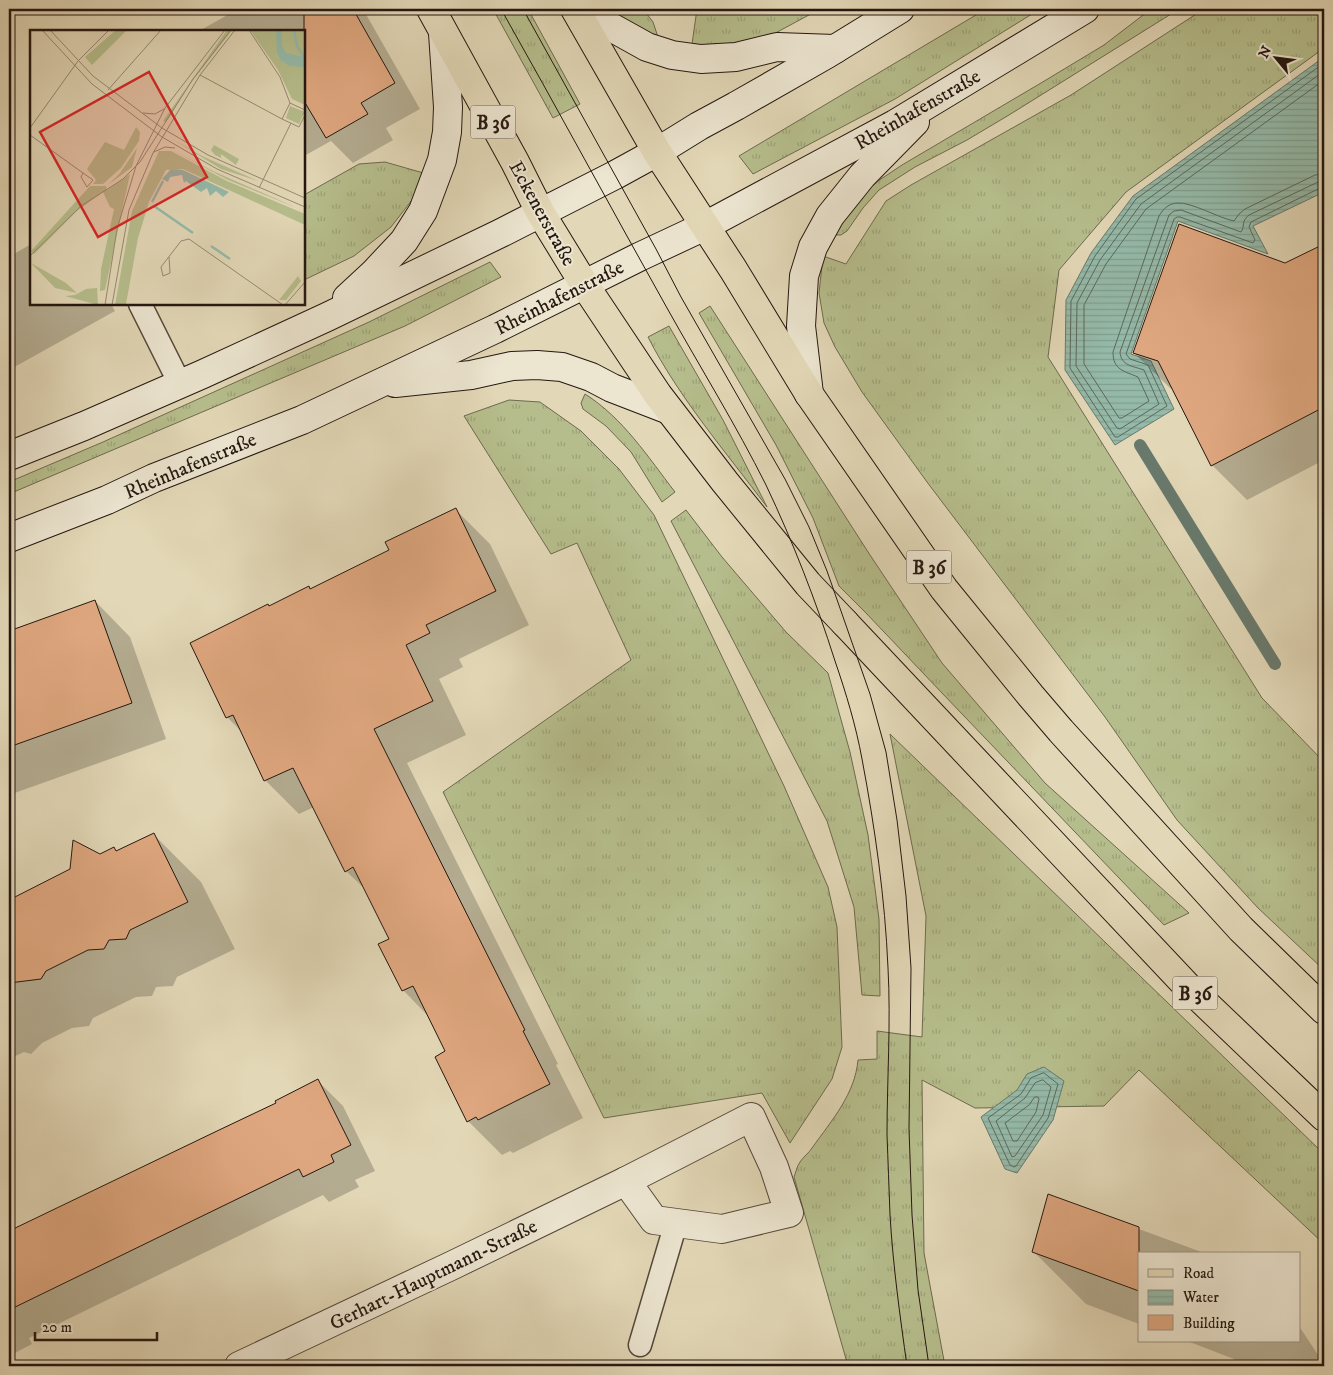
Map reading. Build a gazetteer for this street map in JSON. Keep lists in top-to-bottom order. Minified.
{"streets":{"main road":["Rheinhafenstraße","B 36","Eckenerstraße","Gerhart-Hauptmann-Straße"]},"crossings":[["Rheinhafenstraße","B 36"],["Rheinhafenstraße","Eckenerstraße"],["B 36","Eckenerstraße"]],"legend":["Road","Water","Building"],"scale_bar":"20 m","north":"top left"}
